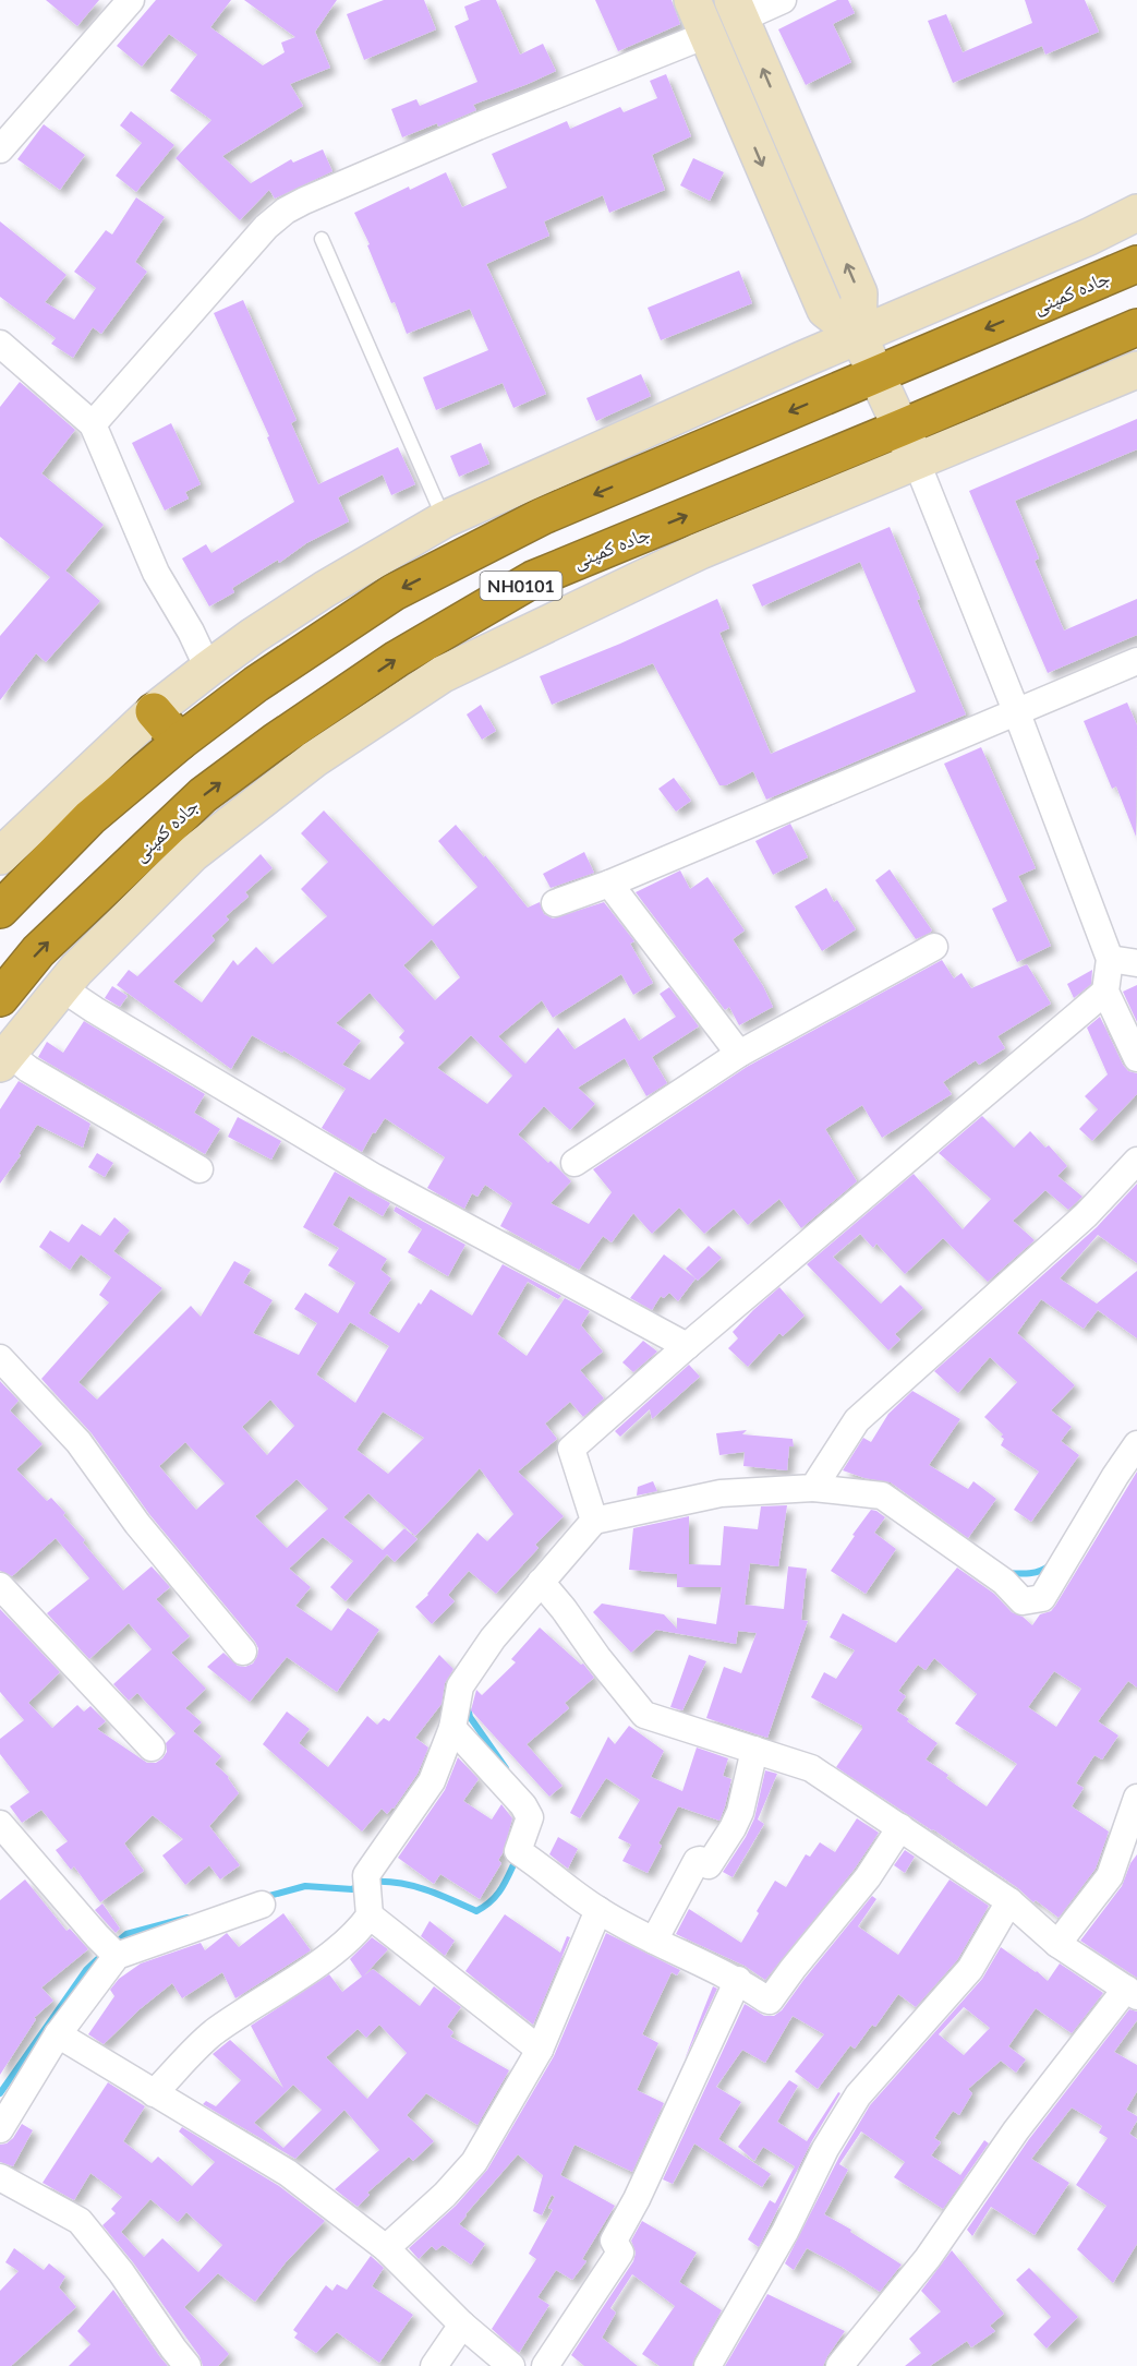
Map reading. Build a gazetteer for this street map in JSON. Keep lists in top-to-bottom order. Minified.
{"streets":{"highway":["جاده کمپنی","NH0101"]}}
